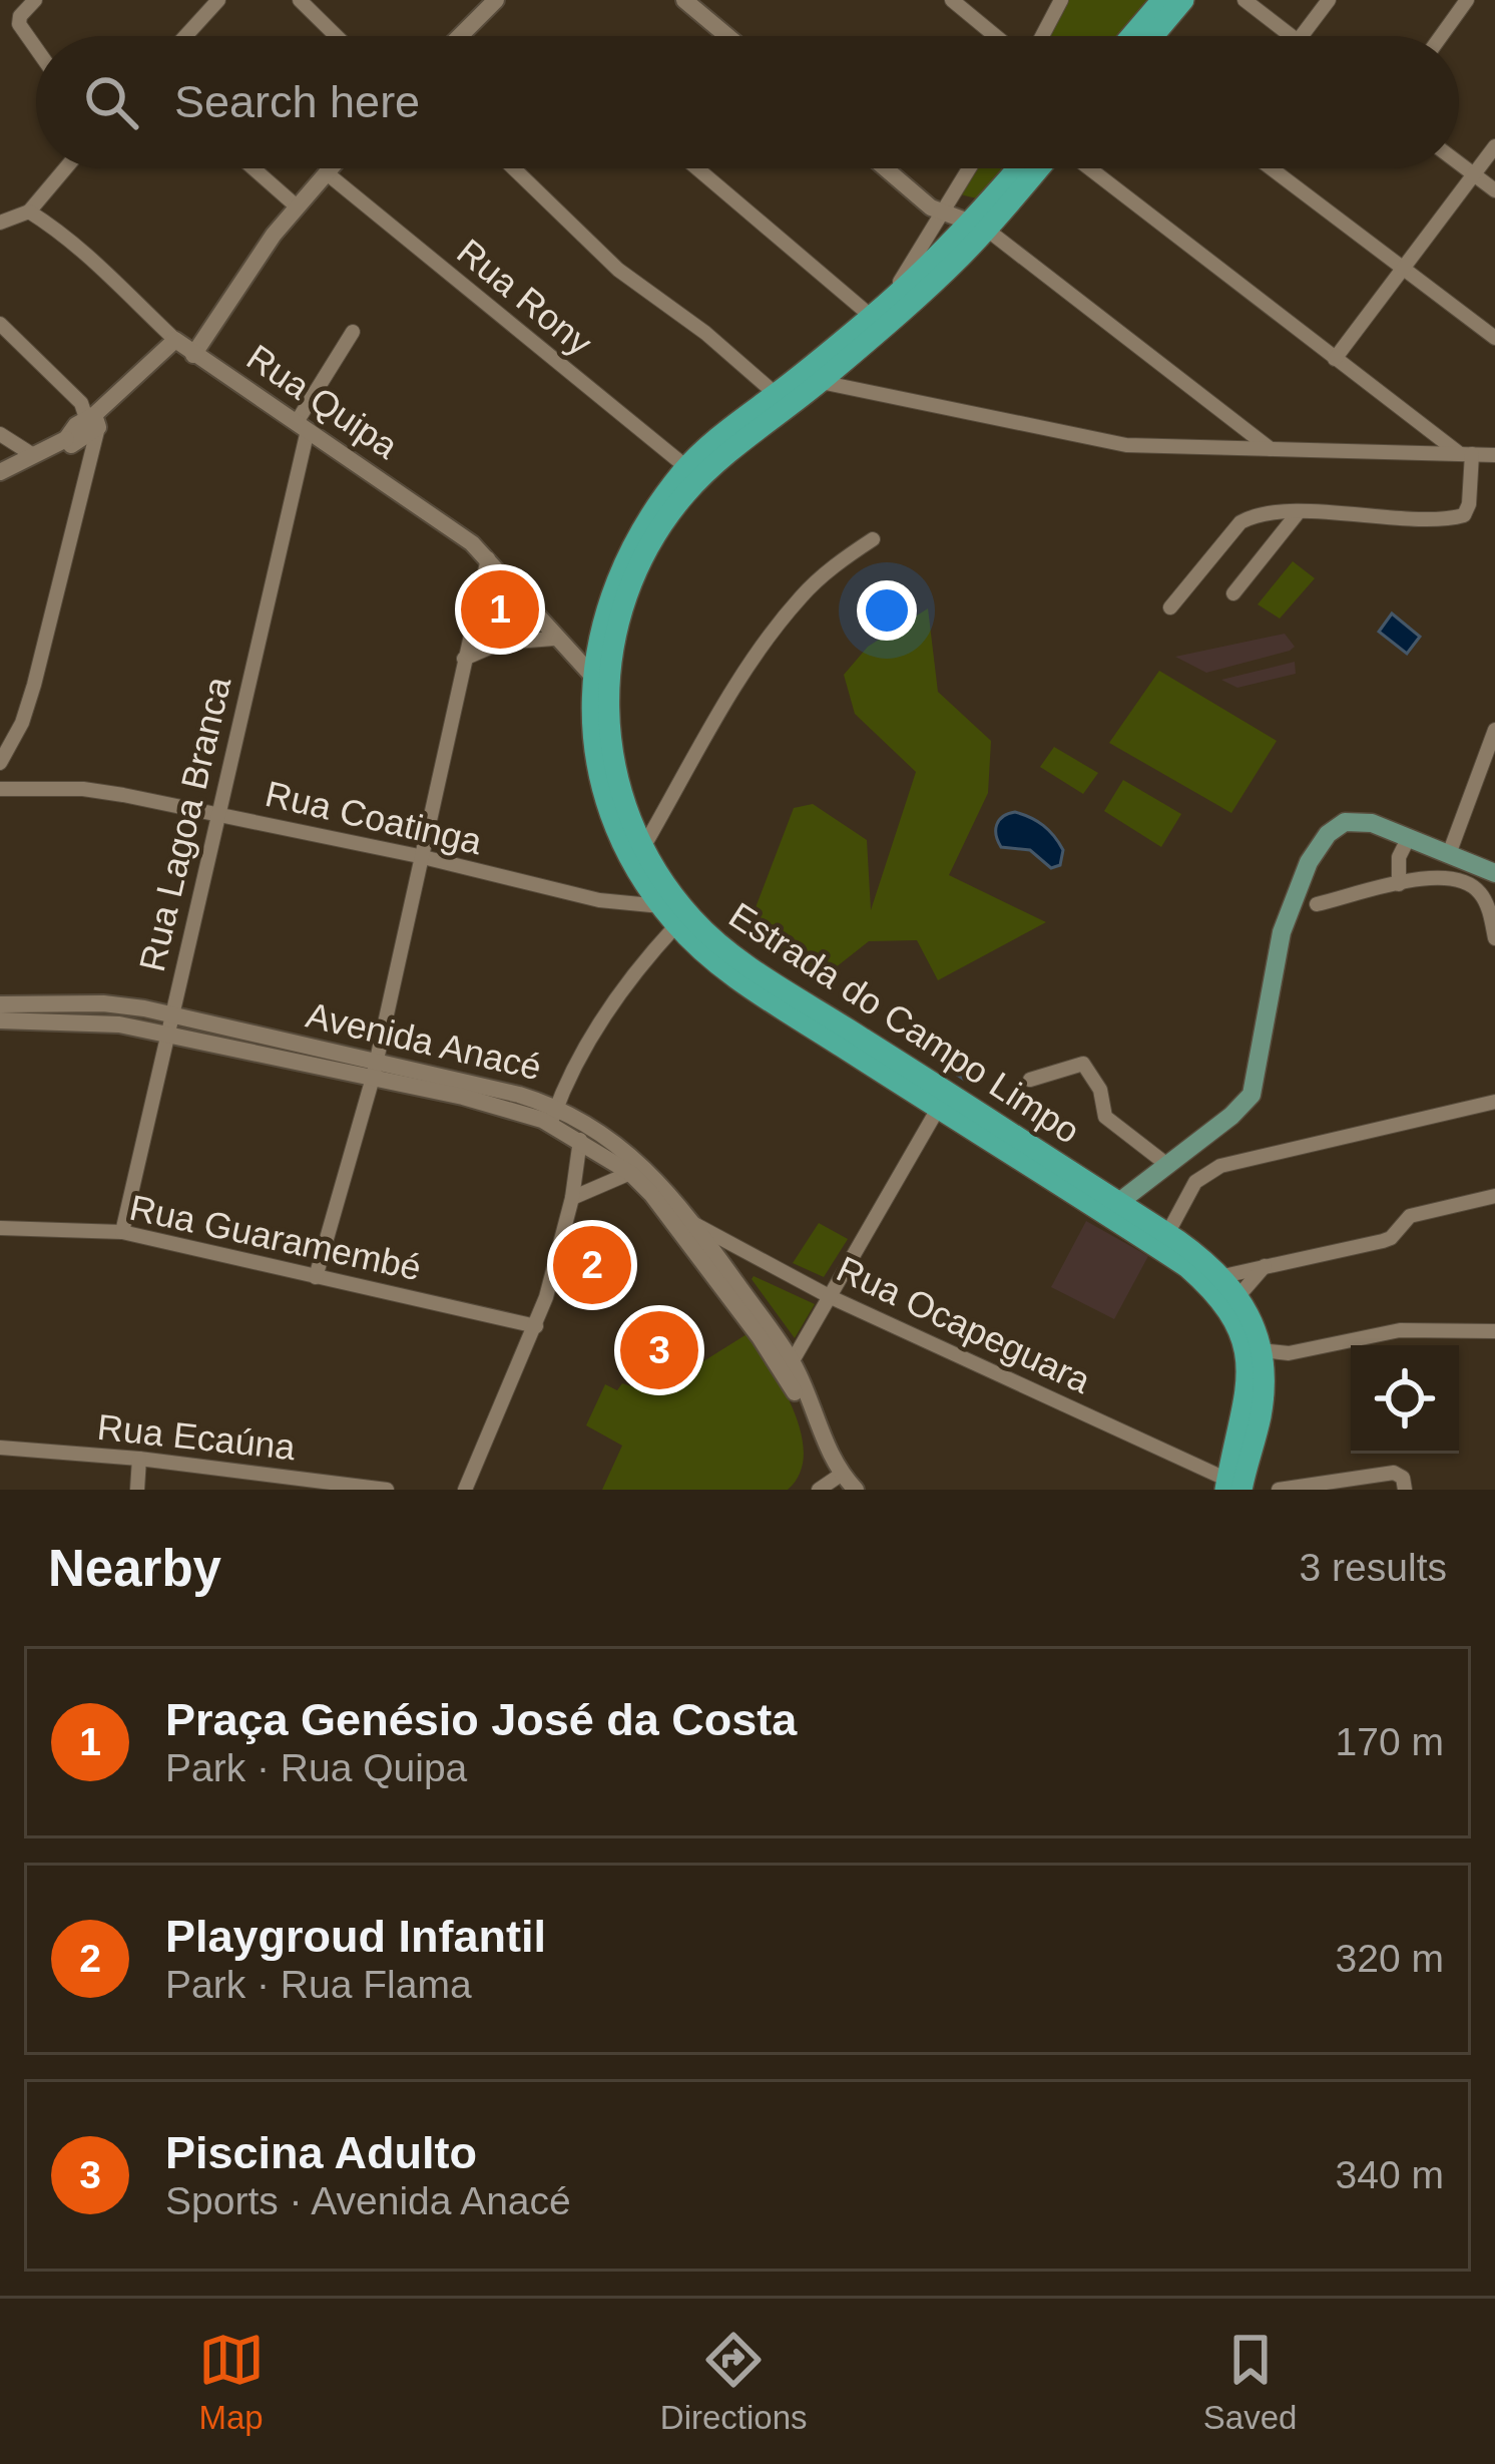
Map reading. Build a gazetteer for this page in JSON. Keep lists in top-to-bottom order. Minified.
{"streets":{"main road":["Estrada do Campo Limpo"],"street":["Rua Rony","Rua Quipa","Rua Coatinga","Rua Lagoa Branca","Avenida Anacé","Rua Guaramembé","Rua Ocapeguara","Rua Ecaúna"]},"crossings":[["Rua Rony","Estrada do Campo Limpo"],["Rua Quipa","Rua Lagoa Branca"],["Rua Quipa","Estrada do Campo Limpo"],["Rua Coatinga","Rua Lagoa Branca"],["Rua Coatinga","Estrada do Campo Limpo"],["Rua Lagoa Branca","Avenida Anacé"],["Rua Lagoa Branca","Rua Guaramembé"],["Estrada do Campo Limpo","Rua Ocapeguara"],["Avenida Anacé","Rua Ocapeguara"]],"page":{"search":"Search here","pins":["1","2","3"],"heading":["Nearby","3 results"],"list":[{"mark":"1","name":"Praça Genésio José da Costa","note":"Park · Rua Quipa","value":"170 m"},{"mark":"2","name":"Playgroud Infantil","note":"Park · Rua Flama","value":"320 m"},{"mark":"3","name":"Piscina Adulto","note":"Sports · Avenida Anacé","value":"340 m"}],"nav":["Map","Directions","Saved"]}}
